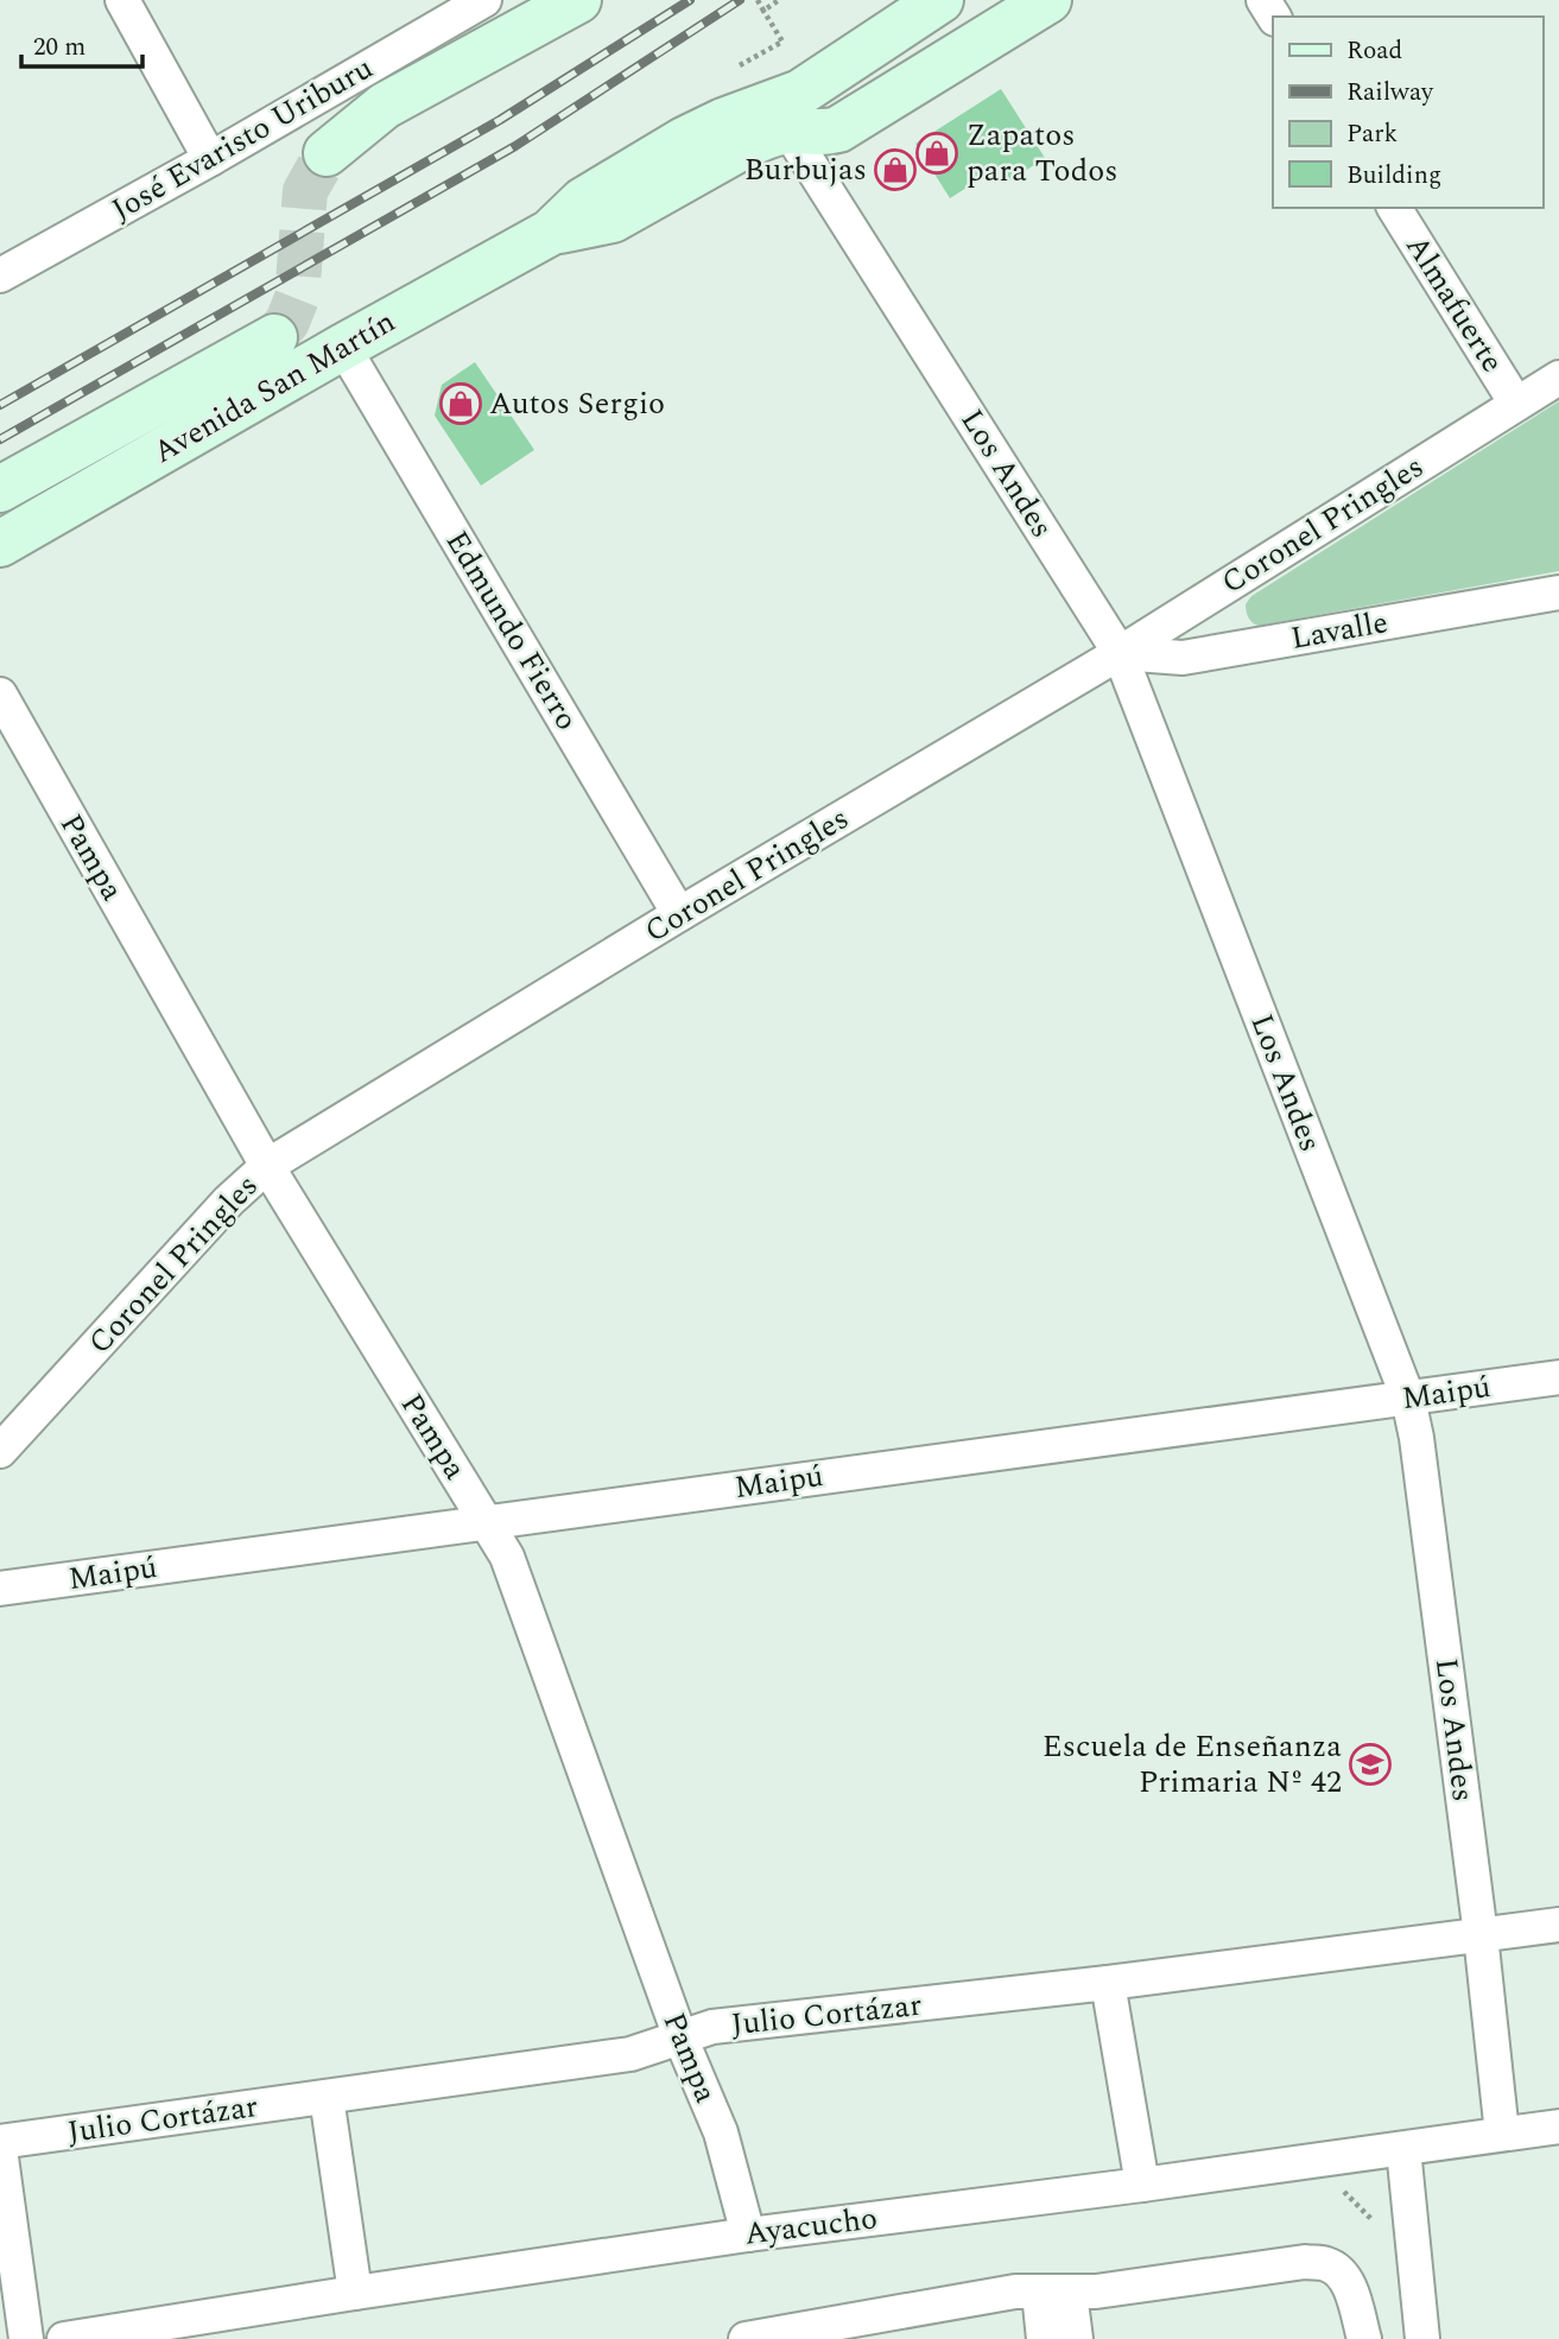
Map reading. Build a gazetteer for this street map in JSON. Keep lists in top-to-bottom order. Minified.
{"streets":{"main road":["Avenida San Martín"],"street":["José Evaristo Uriburu","Almafuerte","Los Andes","Coronel Pringles","Edmundo Fierro","Lavalle","Pampa","Maipú","Julio Cortázar","Ayacucho"]},"crossings":[["Almafuerte","Coronel Pringles"],["Avenida San Martín","Los Andes"],["Avenida San Martín","Edmundo Fierro"],["Los Andes","Coronel Pringles"],["Los Andes","Lavalle"],["Los Andes","Maipú"],["Los Andes","Julio Cortázar"],["Los Andes","Ayacucho"],["Coronel Pringles","Edmundo Fierro"],["Coronel Pringles","Lavalle"],["Coronel Pringles","Pampa"],["Pampa","Maipú"],["Pampa","Julio Cortázar"],["Pampa","Ayacucho"]],"places":{"shop":["Zapatos para Todos","Burbujas","Autos Sergio"],"school or university":["Escuela de Enseñanza Primaria Nº 42"]},"legend":["Road","Railway","Park","Building"],"scale_bar":"20 m"}
